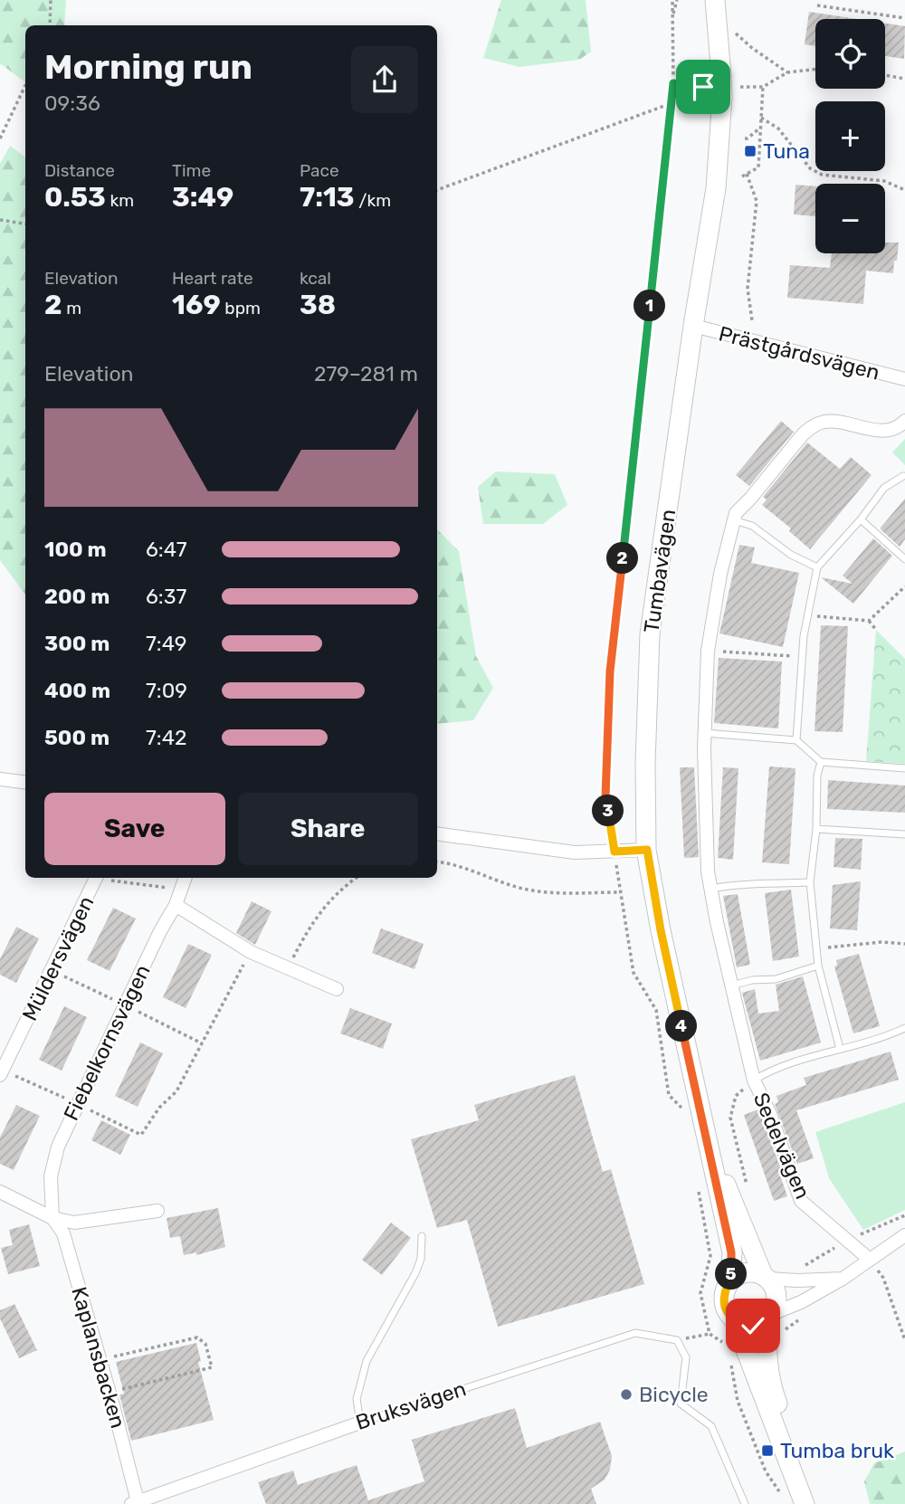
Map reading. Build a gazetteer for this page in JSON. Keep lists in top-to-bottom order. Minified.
{"streets":{"main road":["Tumbavägen"],"street":["Prästgårdsvägen","Müldersvägen","Fiebelkornsvägen","Sedelvägen","Kaplansbacken","Bruksvägen"]},"crossings":[["Prästgårdsvägen","Tumbavägen"],["Fiebelkornsvägen","Kaplansbacken"],["Kaplansbacken","Bruksvägen"]],"places":{"transit":["Tuna","Tumba bruk"],"other":["Bicycle"]},"page":{"map_buttons":["+","−"],"heading":["Morning run","09:36"],"stats":[["Distance","0.53 km"],["Time","3:49"],["Pace","7:13 /km"],["Elevation","2 m"],["Heart rate","169 bpm"],["kcal","38"]],"pins":["1","2","3","4","5"],"chart":["Elevation","279–281 m"],"list":[{"name":"100 m","note":"6:47"},{"name":"200 m","note":"6:37"},{"name":"300 m","note":"7:49"},{"name":"400 m","note":"7:09"},{"name":"500 m","note":"7:42"}],"buttons":["Save","Share"]}}
